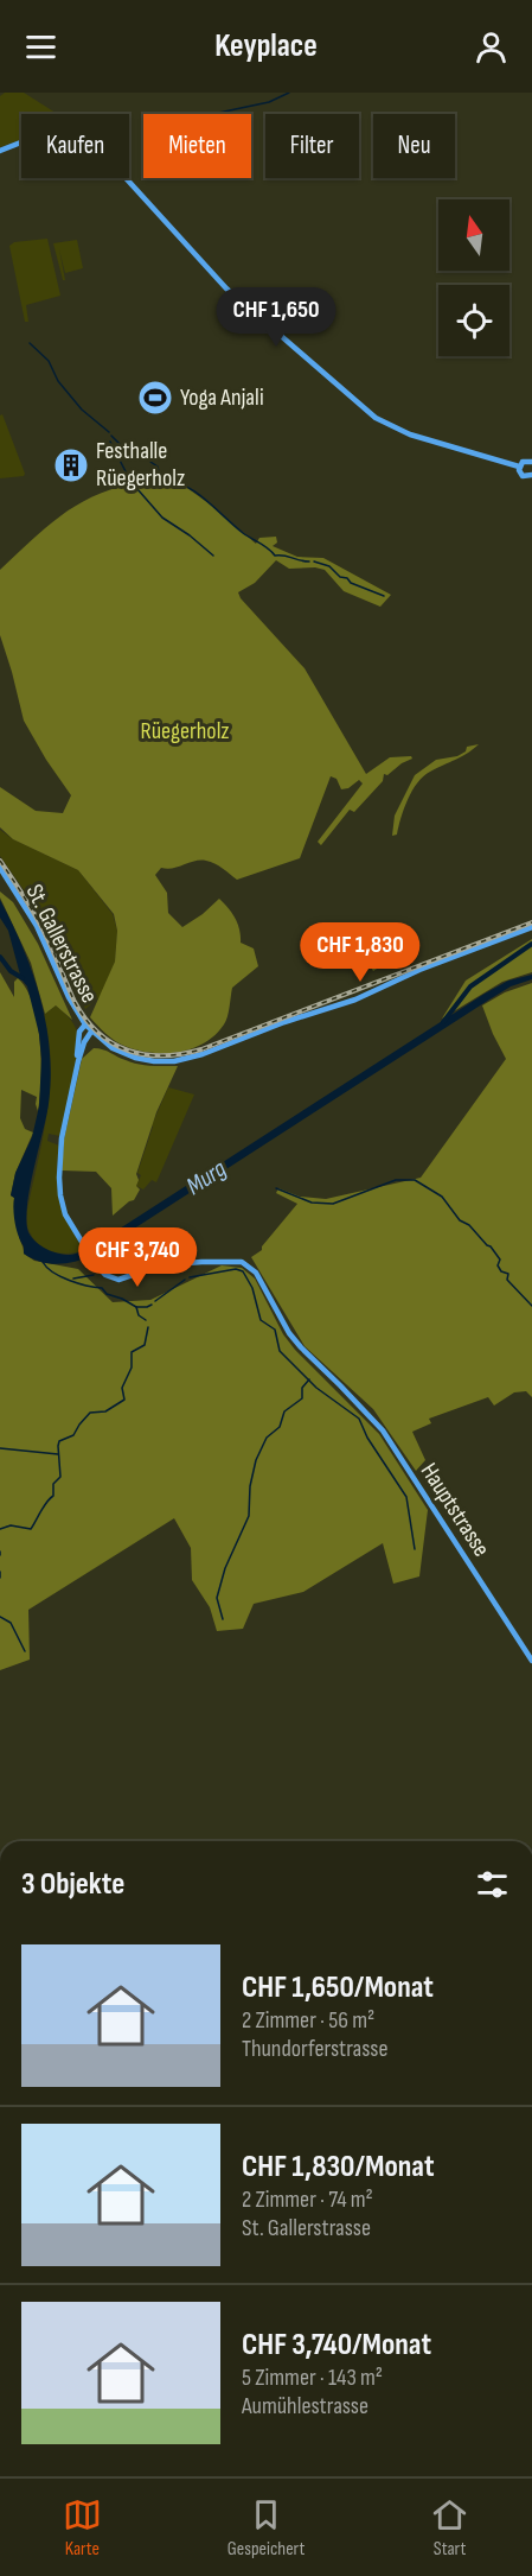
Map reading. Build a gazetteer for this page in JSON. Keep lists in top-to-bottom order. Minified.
{"streets":{"street":["St. Gallerstrasse","Hauptstrasse"]},"water":["Murg"],"parks":["Rüegerholz"],"places":{"sports":["Yoga Anjali"],"building":["Festhalle Rüegerholz"]},"north":"top","page":{"header":"Keyplace","chip":["Kaufen","Mieten","Filter","Neu"],"price":["CHF 1,650","CHF 1,830","CHF 3,740"],"heading":"3 Objekte","list":[{"name":"CHF 1,650/Monat","note":"2 Zimmer · 56 m² · Thundorferstrasse"},{"name":"CHF 1,830/Monat","note":"2 Zimmer · 74 m² · St. Gallerstrasse"},{"name":"CHF 3,740/Monat","note":"5 Zimmer · 143 m² · Aumühlestrasse"}],"tabs":["Karte","Gespeichert","Start"]}}
